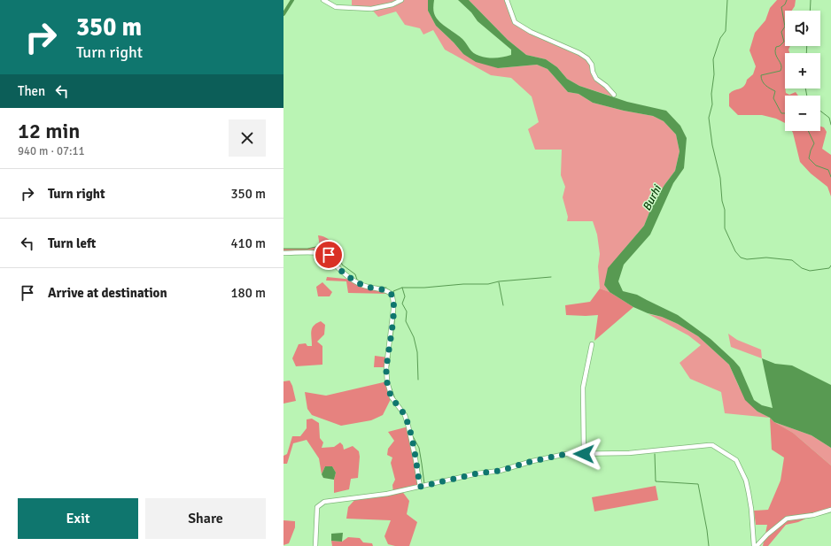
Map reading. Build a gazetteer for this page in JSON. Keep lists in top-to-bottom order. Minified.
{"water":["Burhi"],"page":{"turn":["350 m","Turn right"],"map_buttons":["+","−"],"then":"Then","heading":["12 min","940 m · 07:11"],"list":[{"name":"Turn right","value":"350 m"},{"name":"Turn left","value":"410 m"},{"name":"Arrive at destination","value":"180 m"}],"buttons":["Exit","Share"]}}
